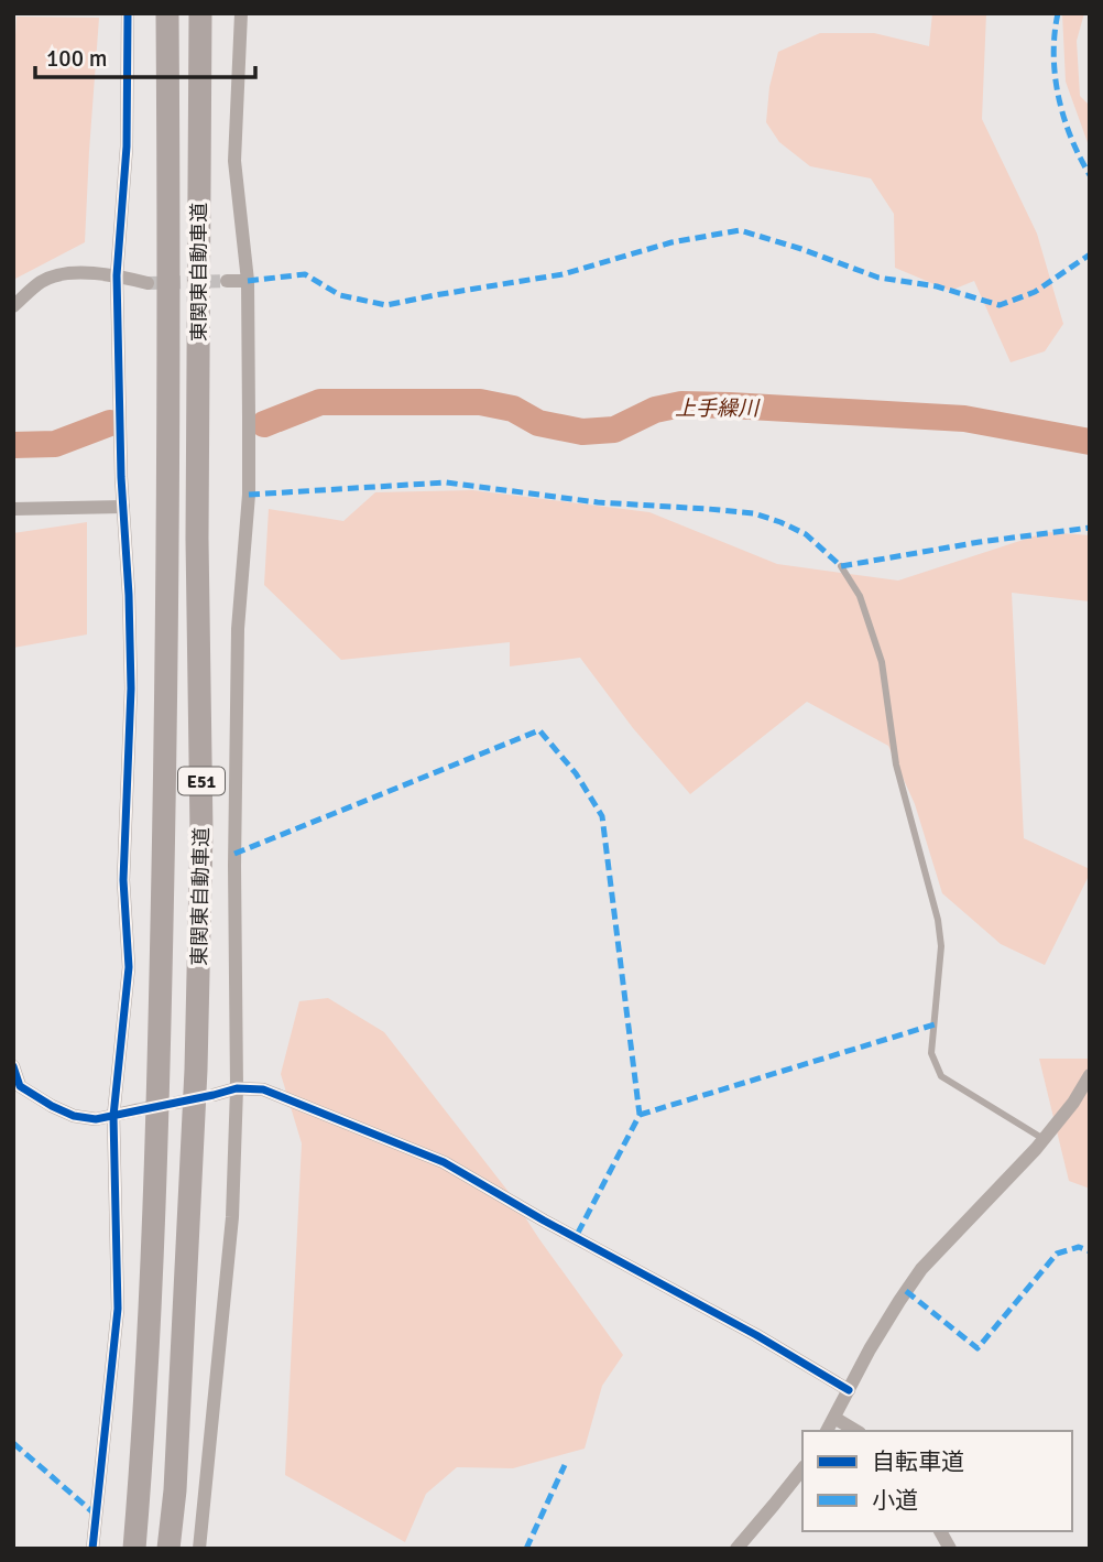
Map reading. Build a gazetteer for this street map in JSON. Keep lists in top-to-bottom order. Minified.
{"streets":{"highway":["東関東自動車道","E51"]},"water":["上手繰川"],"legend":["自転車道","小道"],"scale_bar":"100 m"}
